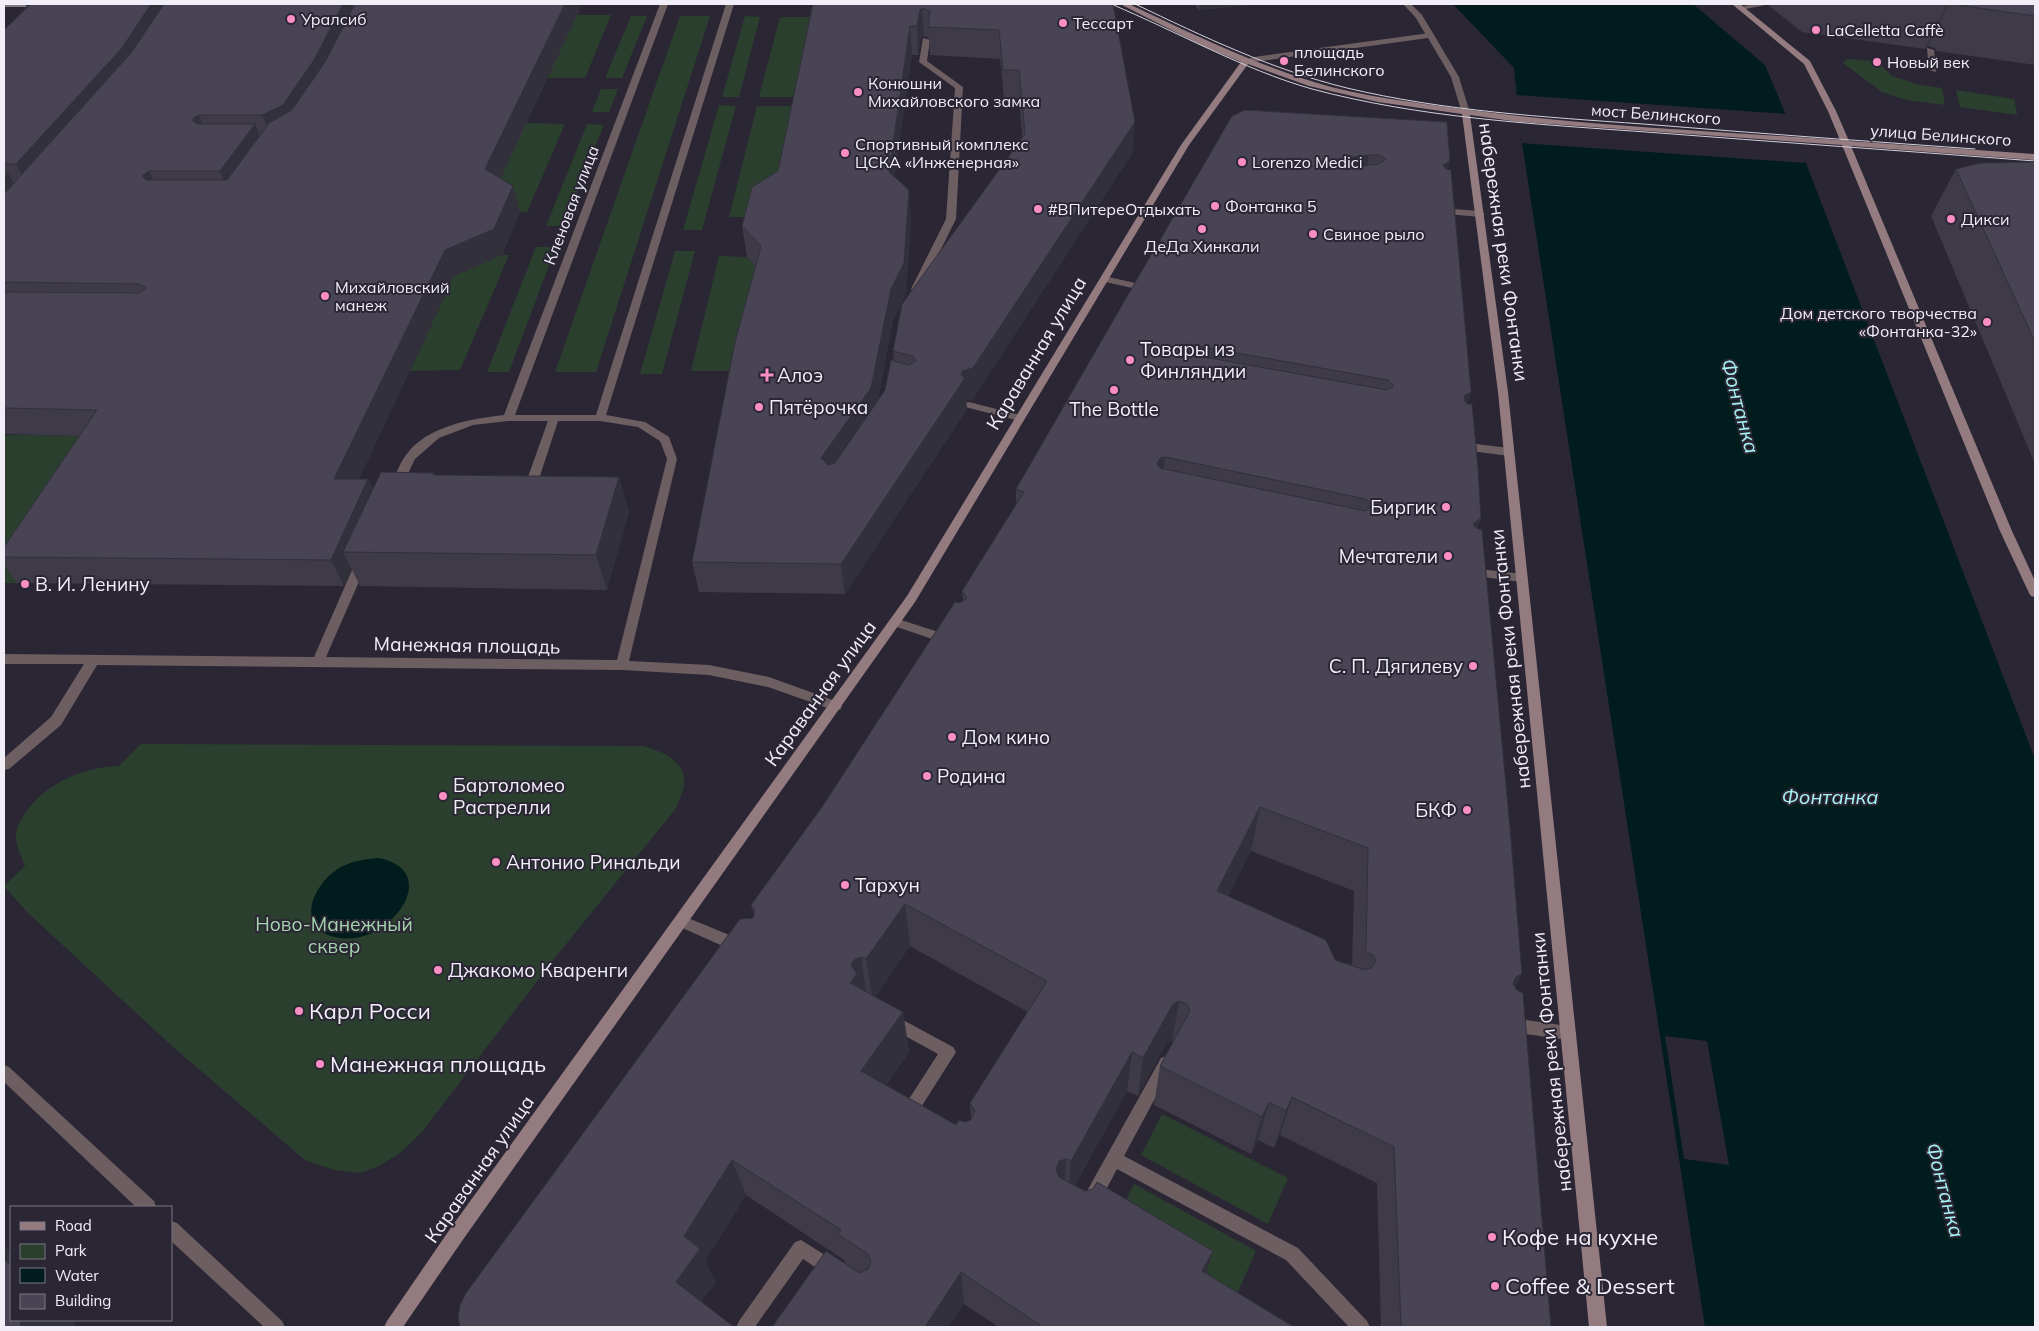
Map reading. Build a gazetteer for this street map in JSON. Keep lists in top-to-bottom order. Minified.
{"streets":{"street":["мост Белинского","улица Белинского","Кленовая улица","набережная реки Фонтанки","Караванная улица","Манежная площадь"]},"crossings":[["мост Белинского","улица Белинского"],["мост Белинского","набережная реки Фонтанки"],["Караванная улица","Манежная площадь"]],"water":["Фонтанка"],"parks":["Ново-Манежный сквер"],"places":{"other":["Уралсиб","Тессарт","LaCelletta Caffè","площадь Белинского","Новый век","Конюшни Михайловского замка","Спортивный комплекс ЦСКА «Инженерная»","Lorenzo Medici","Фонтанка 5","#ВПитереОтдыхать","Дикси","ДеДа Хинкали","Свиное рыло","Михайловский манеж","Дом детского творчества «Фонтанка-32»","Товары из Финляндии","The Bottle","Пятёрочка","Биргик","Мечтатели","В. И. Ленину","С. П. Дягилеву","Дом кино","Родина","Бартоломео Растрелли","БКФ","Антонио Ринальди","Тархун","Джакомо Кваренги","Карл Росси","Манежная площадь","Кофе на кухне","Coffee & Dessert"],"health":["Алоэ"]},"legend":["Road","Park","Water","Building"]}
